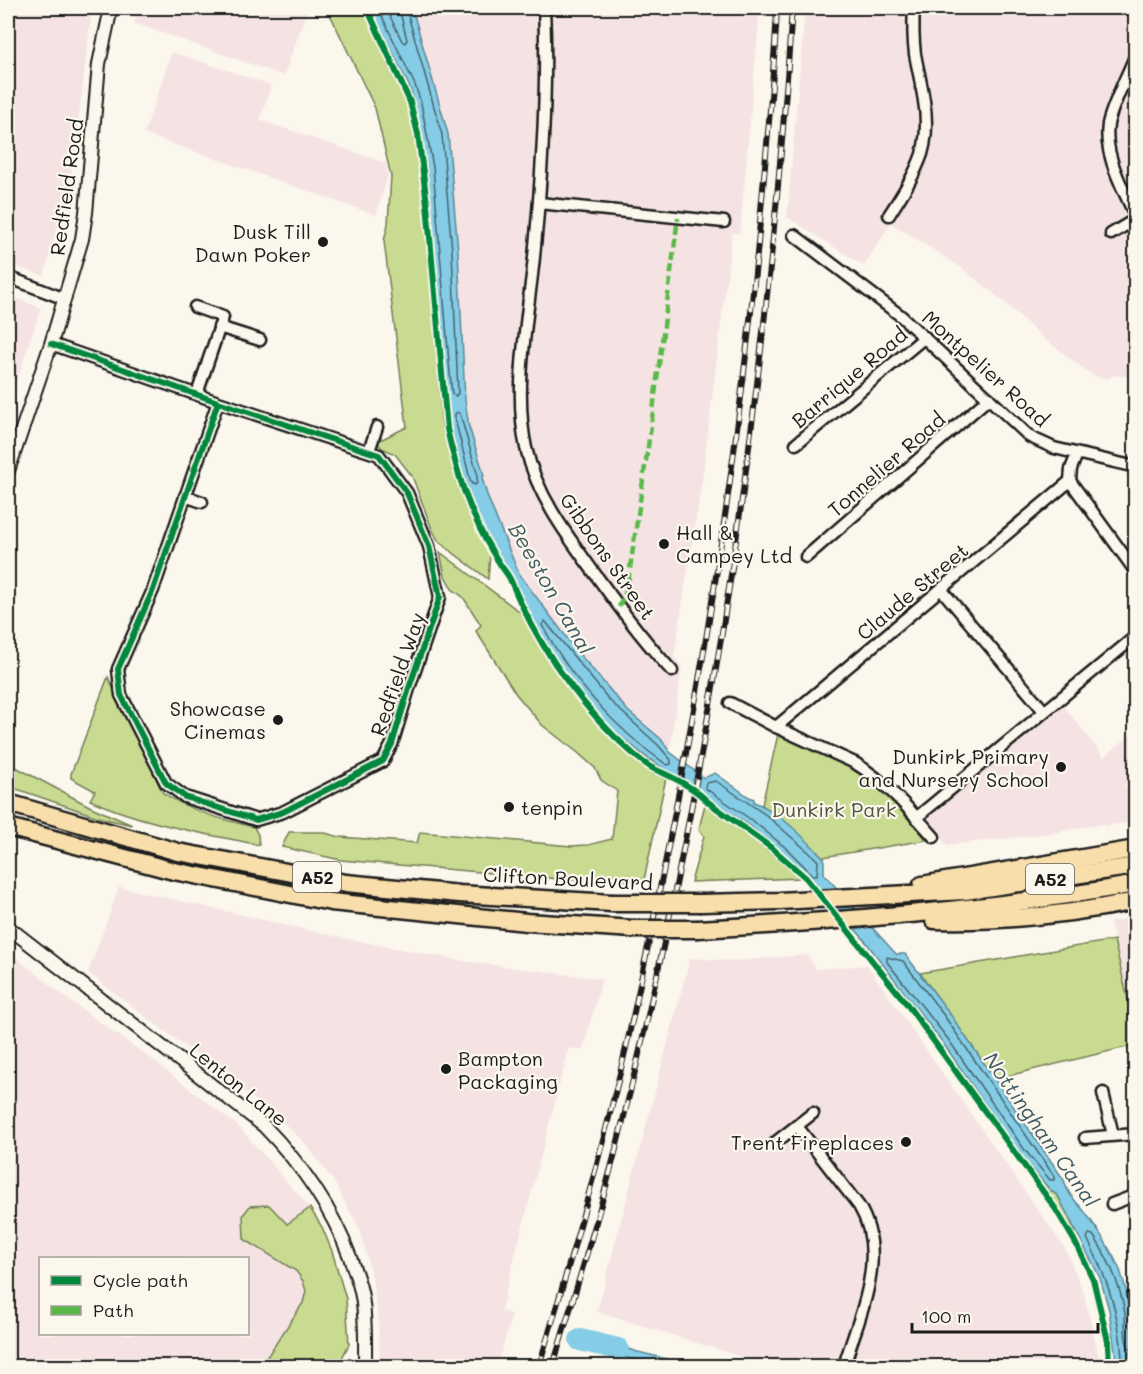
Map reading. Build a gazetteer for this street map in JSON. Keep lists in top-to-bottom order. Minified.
{"streets":{"highway":["A52","Clifton Boulevard"],"street":["Redfield Road","Montpelier Road","Barrique Road","Tonnelier Road","Gibbons Street","Claude Street","Redfield Way","Lenton Lane"]},"crossings":[["Redfield Road","Redfield Way"],["Montpelier Road","Barrique Road"],["Montpelier Road","Tonnelier Road"]],"water":["Beeston Canal","Nottingham Canal"],"parks":["Dunkirk Park"],"places":["Dusk Till Dawn Poker","Hall & Campey Ltd","Showcase Cinemas","Dunkirk Primary and Nursery School","tenpin","Bampton Packaging","Trent Fireplaces"],"legend":["Cycle path","Path"],"scale_bar":"100 m"}
